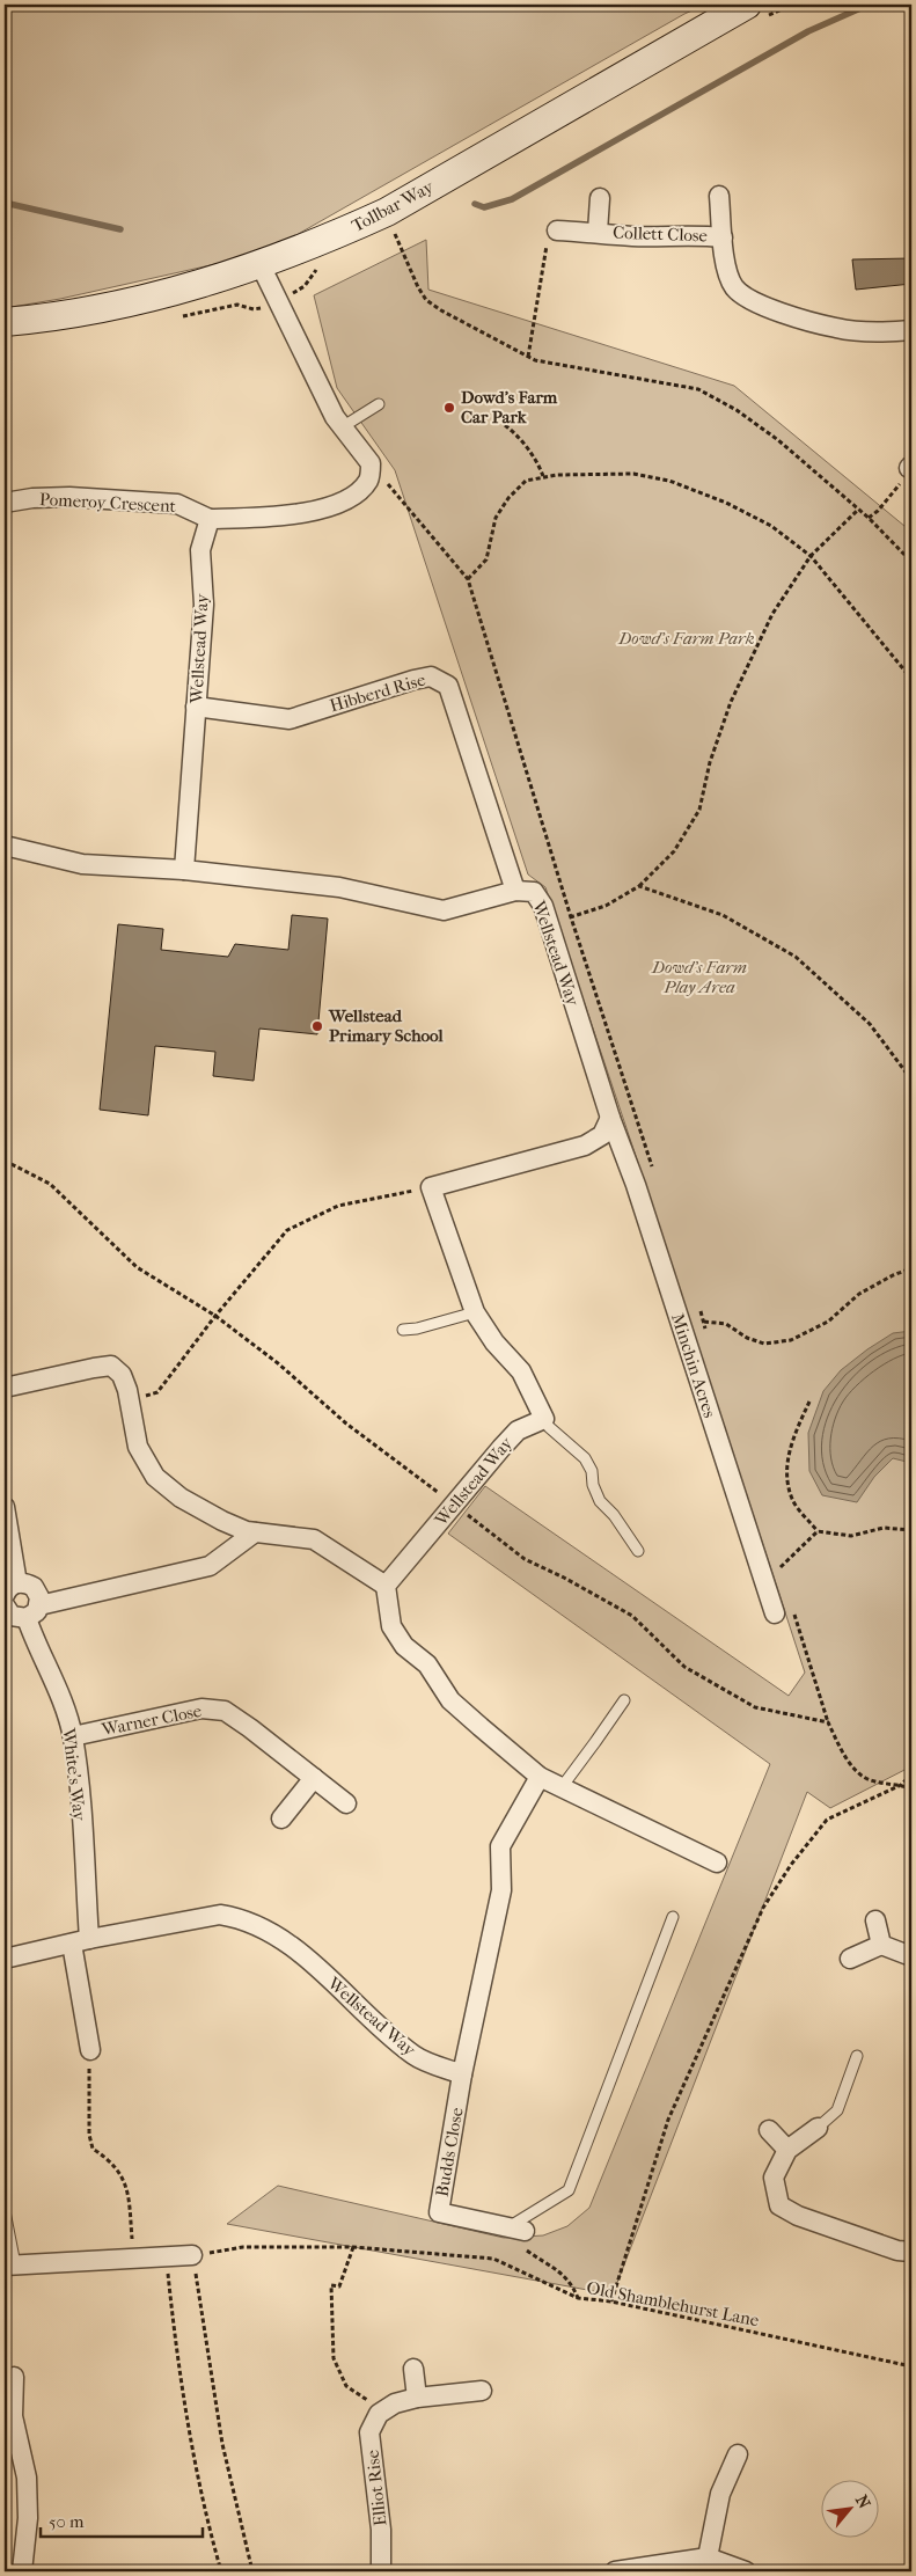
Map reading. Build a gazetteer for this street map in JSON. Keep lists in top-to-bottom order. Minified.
{"streets":{"main road":["Tollbar Way"],"street":["Collett Close","Pomeroy Crescent","Wellstead Way","Hibberd Rise","Minchin Acres","Warner Close","White's Way","Budds Close","Elliot Rise"],"path":["Old Shamblehurst Lane"]},"crossings":[["Pomeroy Crescent","Wellstead Way"],["Wellstead Way","Hibberd Rise"],["Wellstead Way","Minchin Acres"],["Wellstead Way","White's Way"],["Wellstead Way","Budds Close"],["Warner Close","White's Way"]],"parks":["Dowd's Farm Park","Dowd's Farm Play Area"],"places":["Dowd's Farm Car Park","Wellstead Primary School"],"scale_bar":"50 m","north":"top right"}
